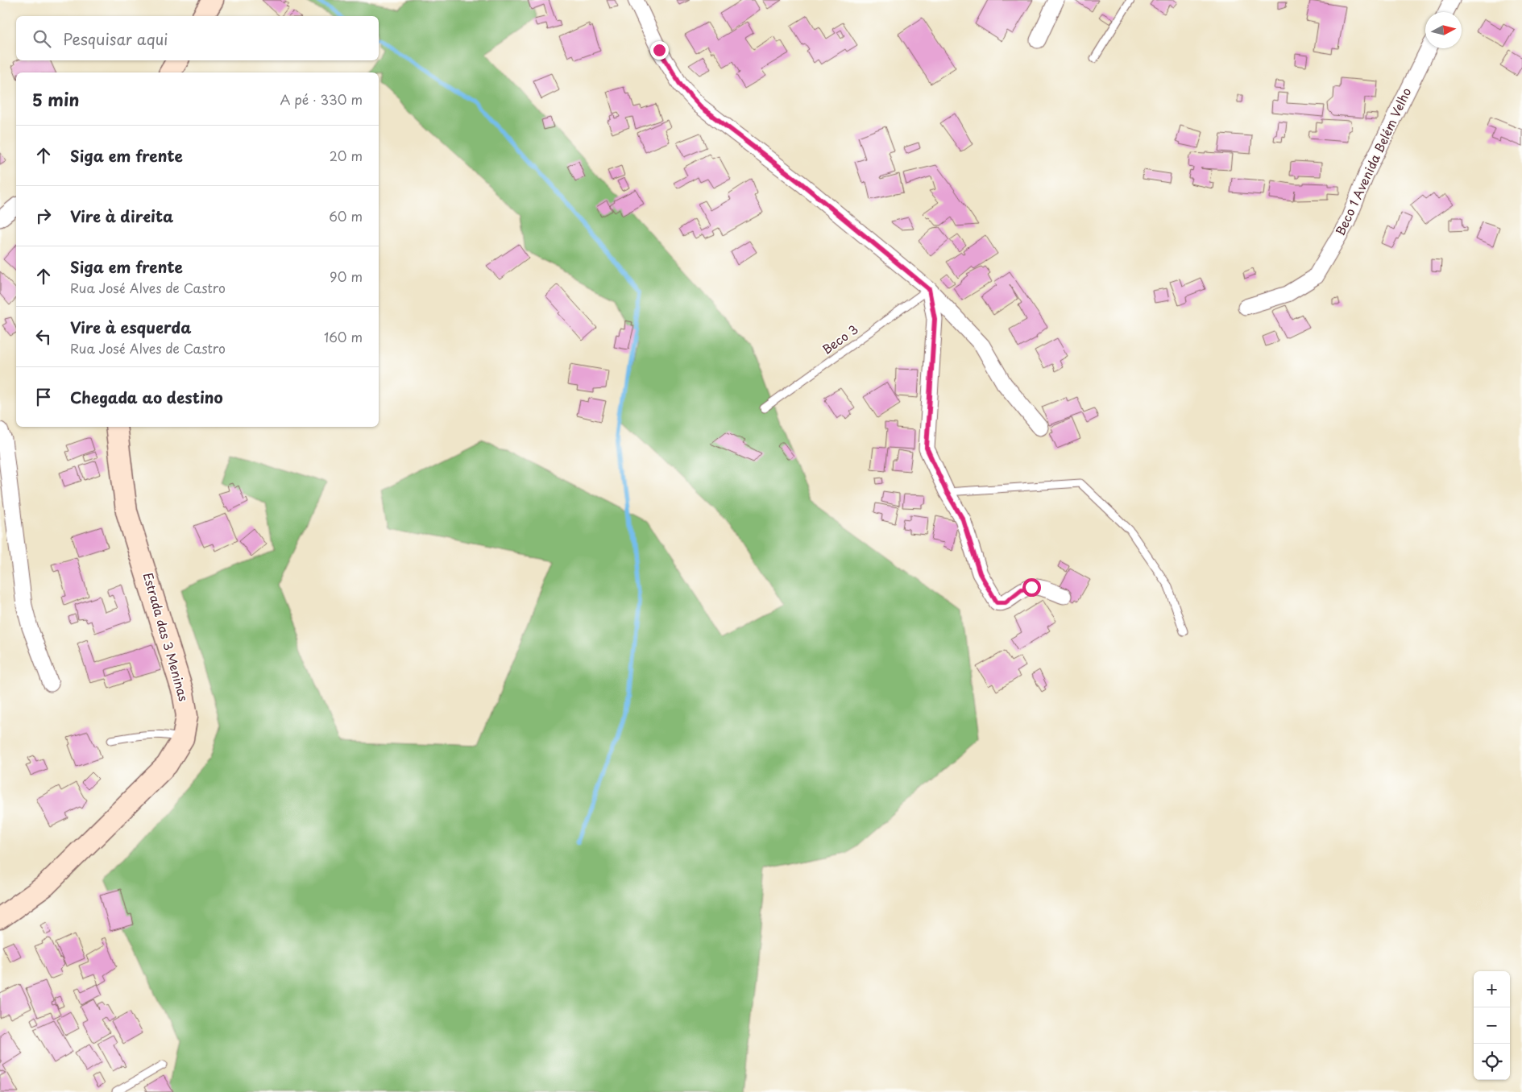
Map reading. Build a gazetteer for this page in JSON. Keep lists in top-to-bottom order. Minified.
{"streets":{"main road":["Estrada das 3 Meninas"],"street":["Beco 1 Avenida Belém Velho"],"lane":["Beco 3"]},"north":"right","page":{"search":"Pesquisar aqui","heading":["5 min","A pé · 330 m"],"list":[["Siga em frente","20 m"],["Vire à direita","60 m"],["Siga em frente","Rua José Alves de Castro","90 m"],["Vire à esquerda","Rua José Alves de Castro","160 m"],"Chegada ao destino"],"map_buttons":["+","−"]}}
